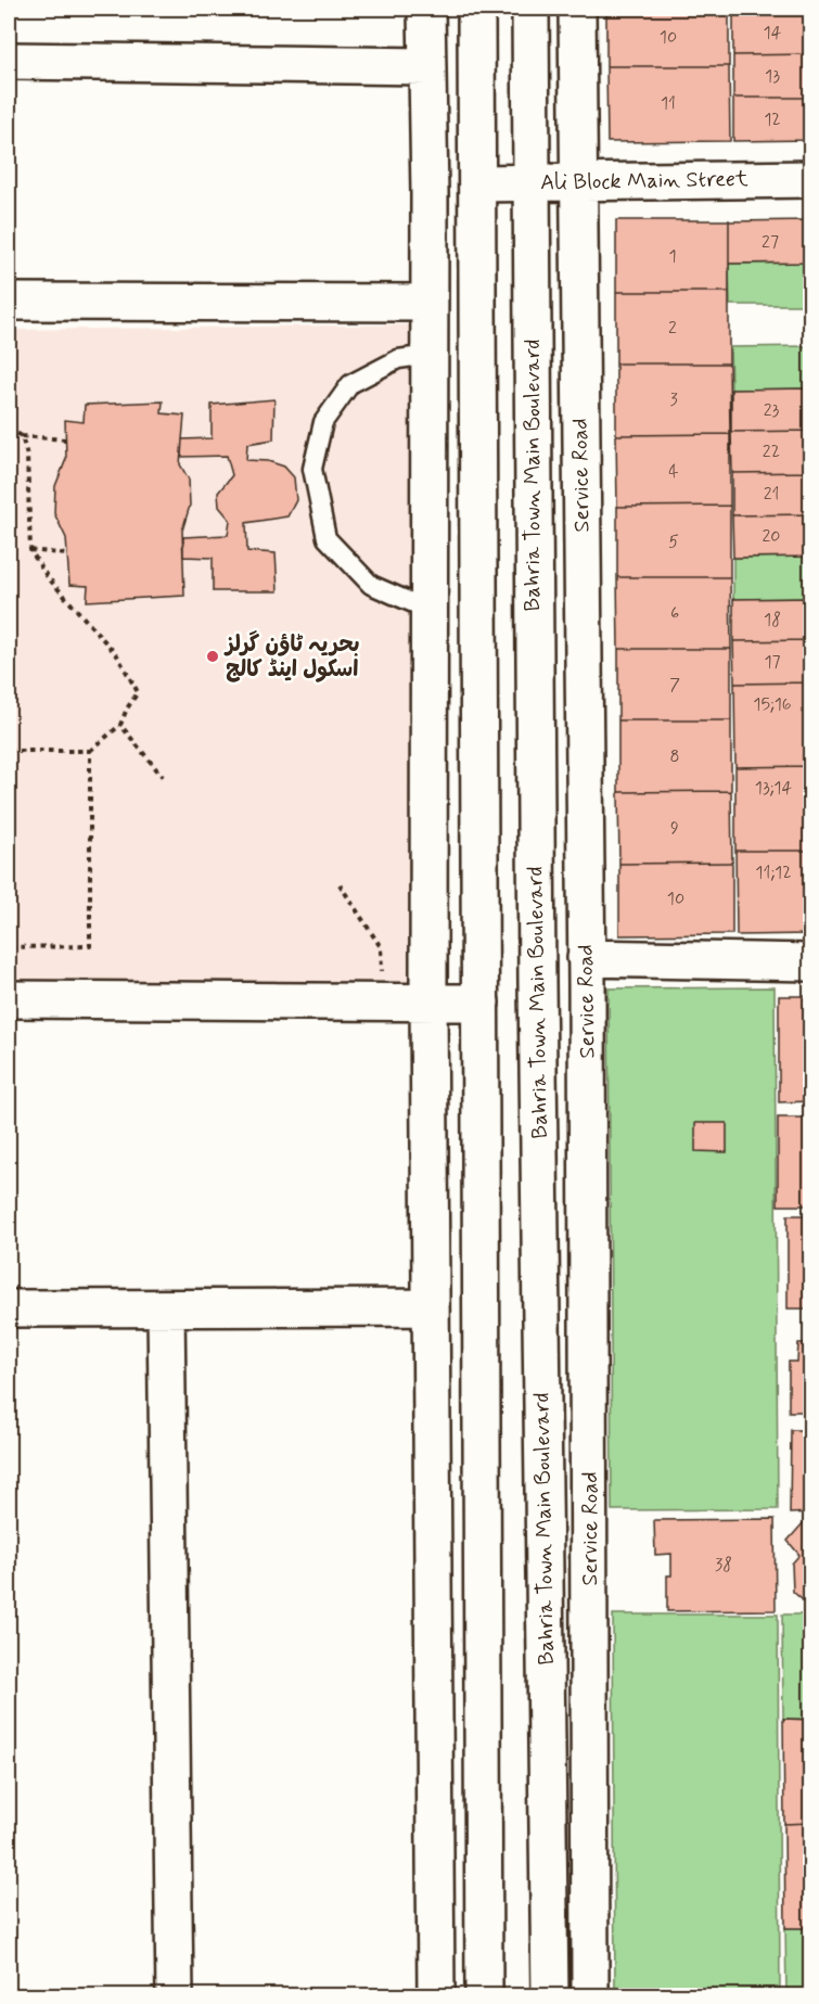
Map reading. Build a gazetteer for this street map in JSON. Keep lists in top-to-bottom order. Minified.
{"streets":{"street":["Ali Block Main Street","Bahria Town Main Boulevard","Service Road"]},"crossings":[["Ali Block Main Street","Bahria Town Main Boulevard"],["Ali Block Main Street","Service Road"]],"places":["بحریہ ٹاؤن گرلز اسکول اینڈ کالج"],"house_numbers":["14","10","13","11","12","27","1","2","3","23","22","4","21","20","5","6","18","17","7","15;16","8","13;14","9","11;12","10","38"]}
